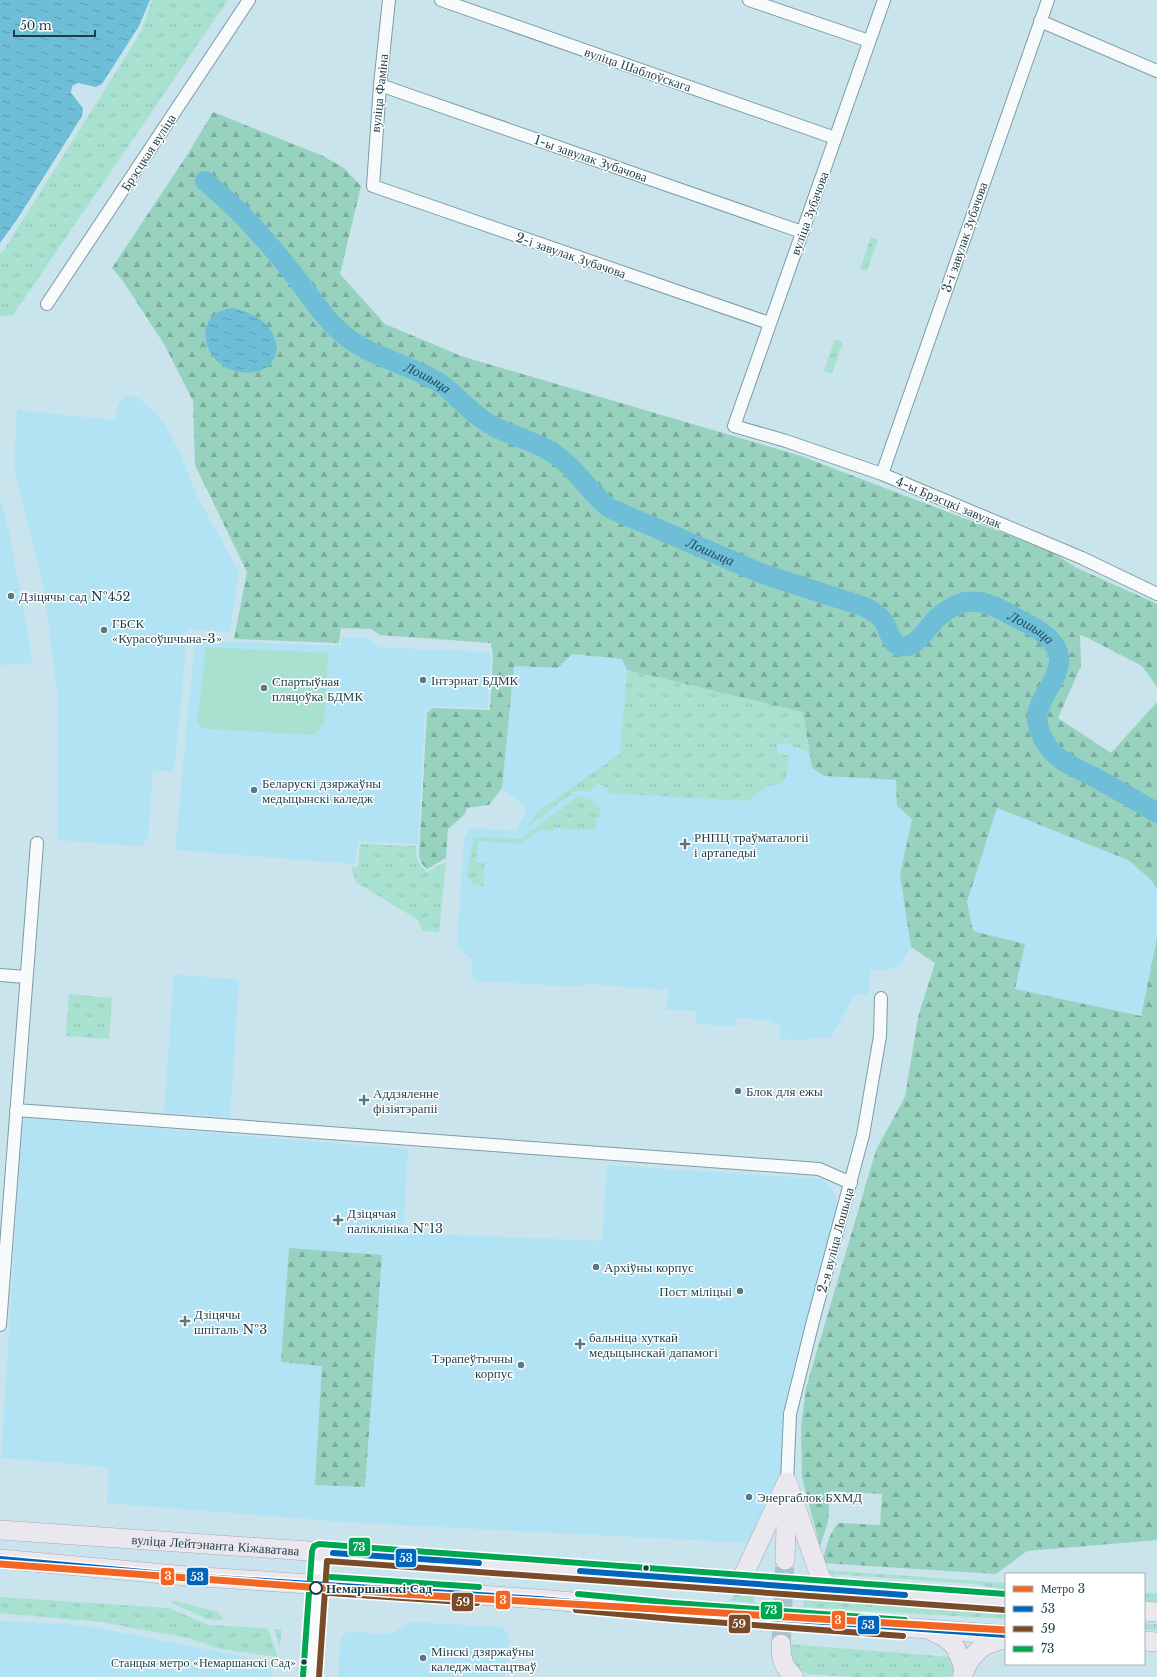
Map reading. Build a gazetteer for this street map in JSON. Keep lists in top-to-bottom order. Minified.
{"streets":{"main road":["вуліца Лейтэнанта Кіжаватава"],"street":["вуліца Шаблоўскага","вуліца Фаміна","Брэсцкая вуліца","1-ы завулак Зубачова","вуліца Зубачова","3-і завулак Зубачова","2-і завулак Зубачова","4-ы Брэсцкі завулак","2-я вуліца Лошыца"]},"crossings":[["вуліца Шаблоўскага","вуліца Зубачова"],["вуліца Фаміна","1-ы завулак Зубачова"],["вуліца Фаміна","2-і завулак Зубачова"],["1-ы завулак Зубачова","вуліца Зубачова"],["вуліца Зубачова","2-і завулак Зубачова"],["вуліца Зубачова","4-ы Брэсцкі завулак"],["3-і завулак Зубачова","4-ы Брэсцкі завулак"]],"water":["Лошыца"],"places":{"other":["Дзіцячы сад №452","ГБСК «Курасоўшчына-3»","Інтэрнат БДМК","Спартыўная пляцоўка БДМК","Беларускі дзяржаўны медыцынскі каледж","Блок для ежы","Архіўны корпус","Пост міліцыі","Тэрапеўтычны корпус","Энергаблок БХМД","Немаршанскі Сад","Мінскі дзяржаўны каледж мастацтваў","Станцыя метро «Немаршанскі Сад»"],"health":["РНПЦ траўматалогіі і артапедыі","Аддзяленне фізіятэрапіі","Дзіцячая паліклініка №13","Дзіцячы шпіталь №3","бальніца хуткай медыцынскай дапамогі"]},"lines":["transit line 73","transit line 53","transit line 59","metro line 3"],"legend":["Метро 3","53","59","73"],"scale_bar":"50 m"}
